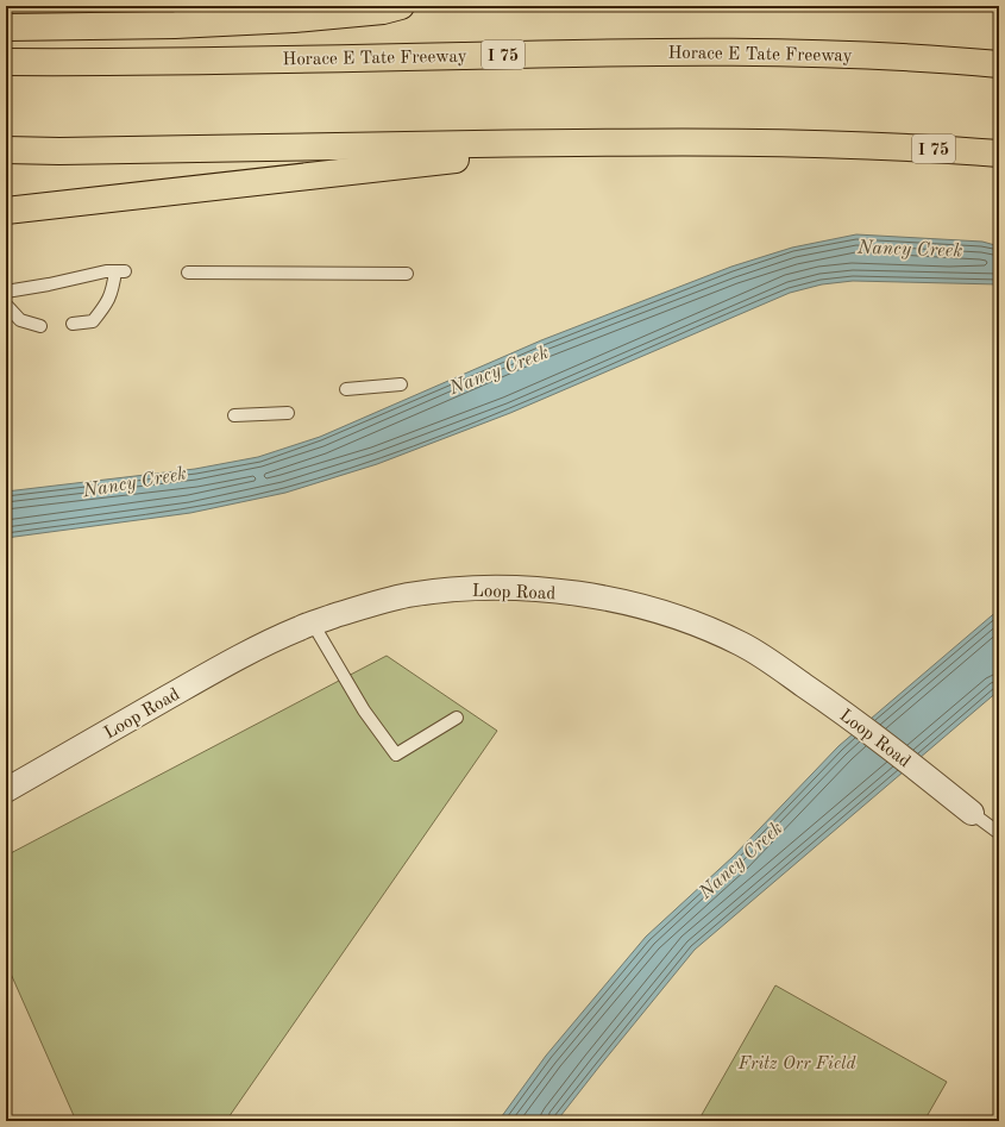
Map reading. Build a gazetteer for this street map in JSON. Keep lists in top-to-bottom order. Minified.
{"streets":{"highway":["Horace E Tate Freeway","I 75"],"street":["Loop Road"]},"water":["Nancy Creek"],"parks":["Fritz Orr Field"]}
